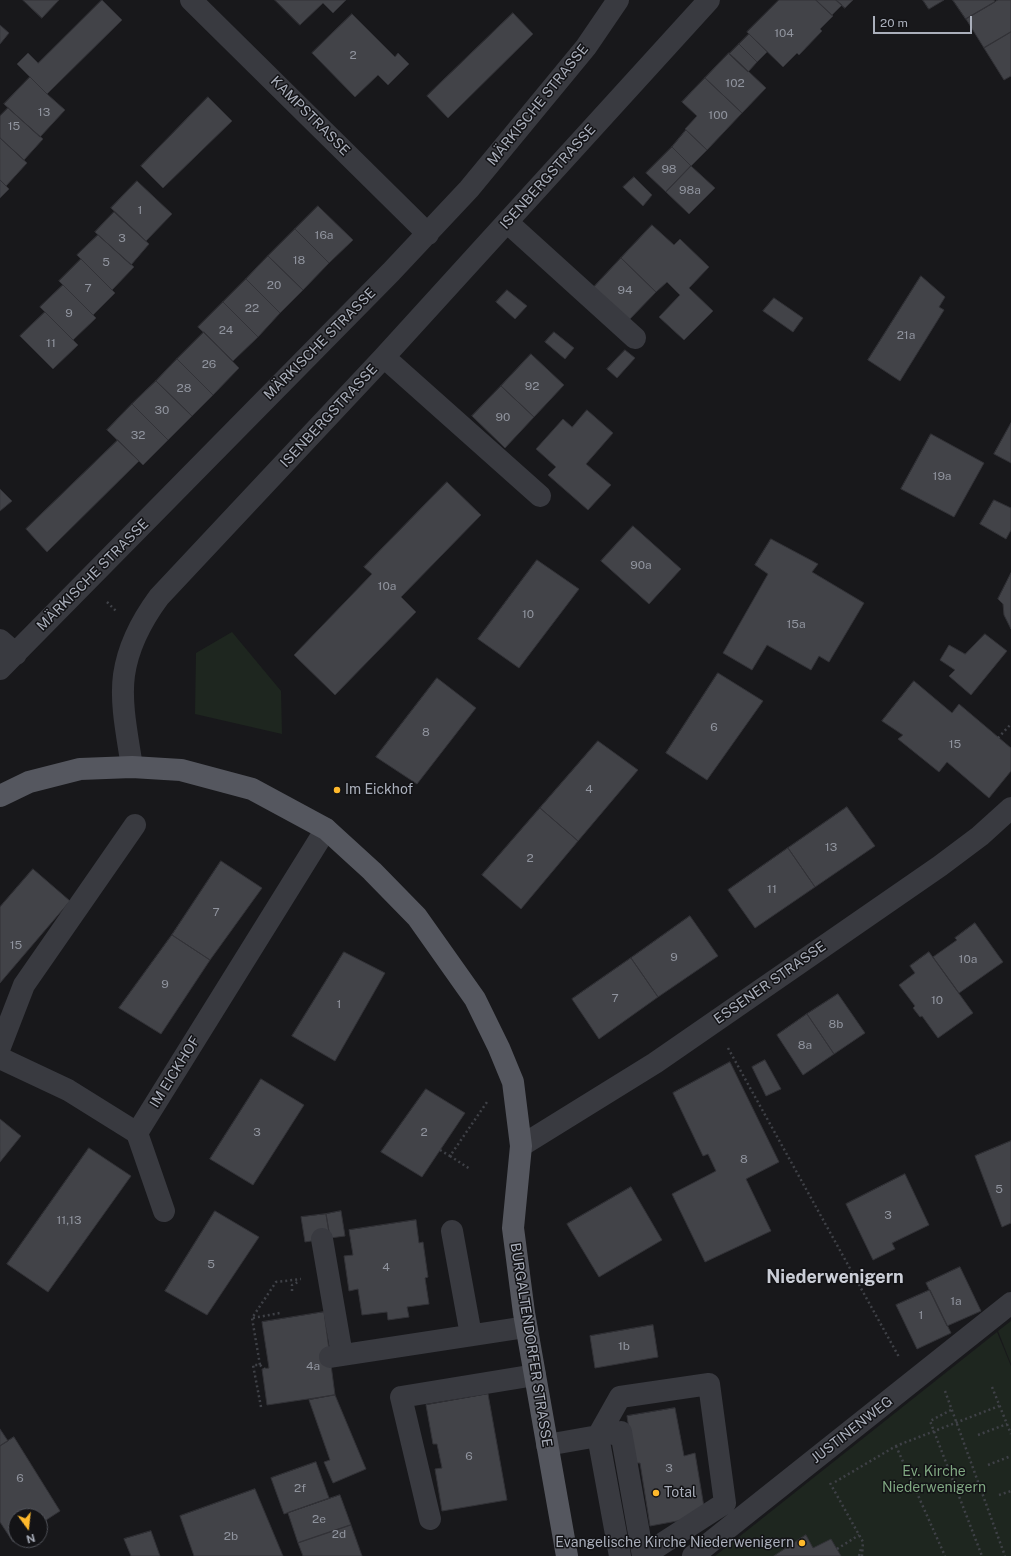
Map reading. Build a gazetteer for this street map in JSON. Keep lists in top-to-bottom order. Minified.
{"streets":{"main road":["BURGALTENDORFER STRASSE"],"street":["MÄRKISCHE STRASSE","KAMPSTRASSE","ISENBERGSTRASSE","ESSENER STRASSE","IM EICKHOF","JUSTINENWEG"]},"crossings":[["MÄRKISCHE STRASSE","KAMPSTRASSE"],["ISENBERGSTRASSE","BURGALTENDORFER STRASSE"],["ESSENER STRASSE","BURGALTENDORFER STRASSE"],["IM EICKHOF","BURGALTENDORFER STRASSE"]],"districts":["Niederwenigern"],"parks":["Ev. Kirche Niederwenigern"],"places":["Im Eickhof","Total","Evangelische Kirche Niederwenigern"],"house_numbers":["104","2","102","13","100","15","98","98a","1","16a","3","18","5","20","7","94","22","9","24","21a","11","26","92","28","30","90","32","19a","90a","10a","10","15a","6","8","15","4","13","2","11","7","15","9","10a","9","7","10","1","8b","8a","3","2","8","5","3","11,13","5","4","1a","1","1b","4a","6","3","6","2f","2e","2d","2b"],"scale_bar":"20 m","north":"bottom"}
